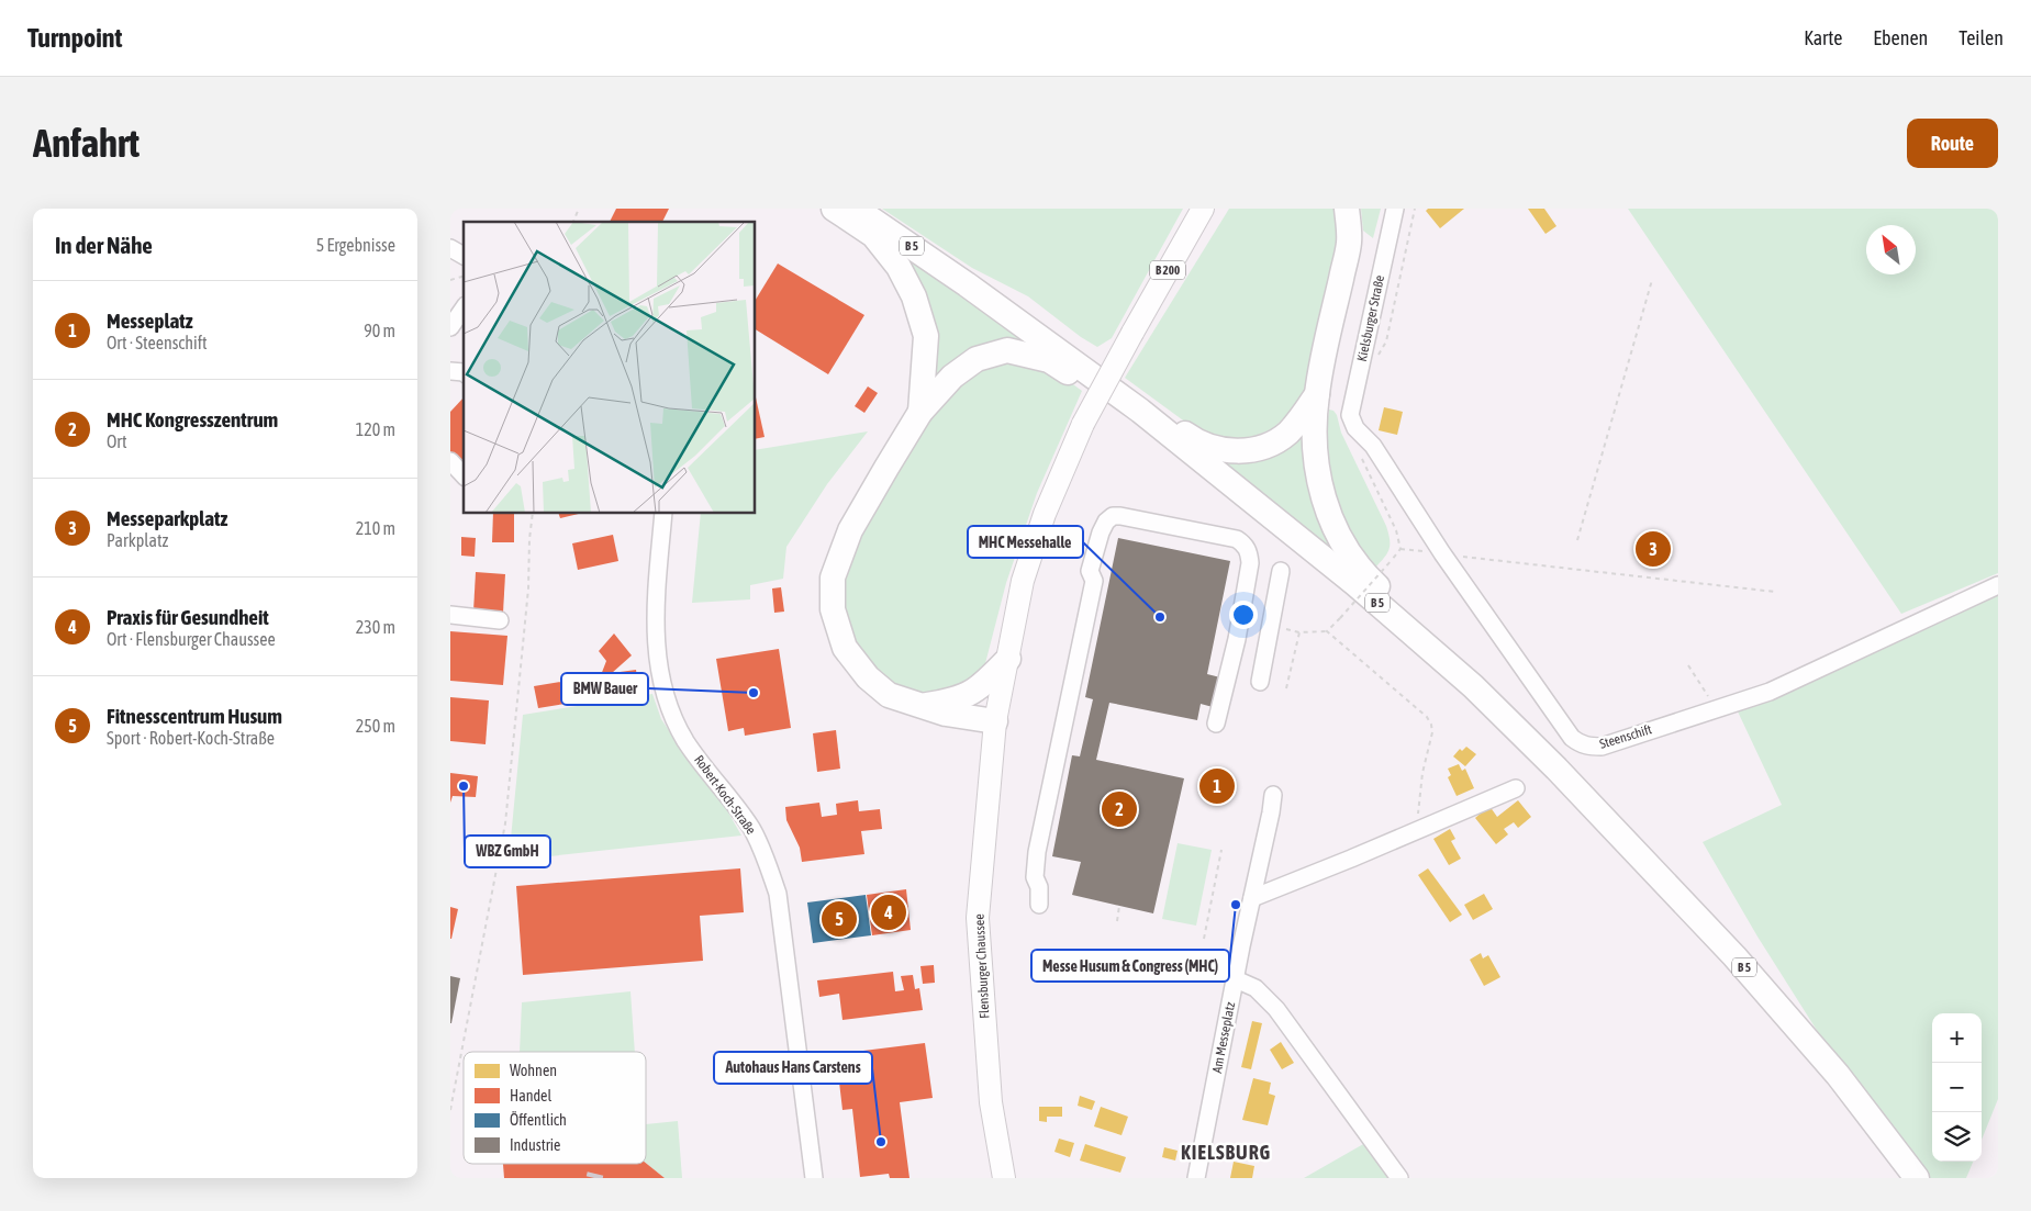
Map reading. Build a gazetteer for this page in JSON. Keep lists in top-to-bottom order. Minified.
{"streets":{"highway":["B 5"],"main road":["B 200","Flensburger Chaussee"],"street":["Kielsburger Straße","Steenschift","Robert-Koch-Straße","Am Messeplatz"]},"crossings":[["B 200","Flensburger Chaussee"],["Kielsburger Straße","Steenschift"]],"districts":["KIELSBURG"],"places":["MHC Messehalle","BMW Bauer","WBZ GmbH","Messe Husum & Congress (MHC)","Autohaus Hans Carstens"],"legend":["Wohnen","Handel","Öffentlich","Industrie"],"north":"top left","page":{"header":"Turnpoint","nav":["Karte","Ebenen","Teilen"],"buttons":"Route","title":"Anfahrt","heading":["In der Nähe","5 Ergebnisse"],"list":[{"mark":"1","name":"Messeplatz","note":"Ort · Steenschift","value":"90 m"},{"mark":"2","name":"MHC Kongresszentrum","note":"Ort","value":"120 m"},{"mark":"3","name":"Messeparkplatz","note":"Parkplatz","value":"210 m"},{"mark":"4","name":"Praxis für Gesundheit","note":"Ort · Flensburger Chaussee","value":"230 m"},{"mark":"5","name":"Fitnesscentrum Husum","note":"Sport · Robert-Koch-Straße","value":"250 m"}],"pins":["3","1","2","4","5"],"map_buttons":["+","−"]}}
